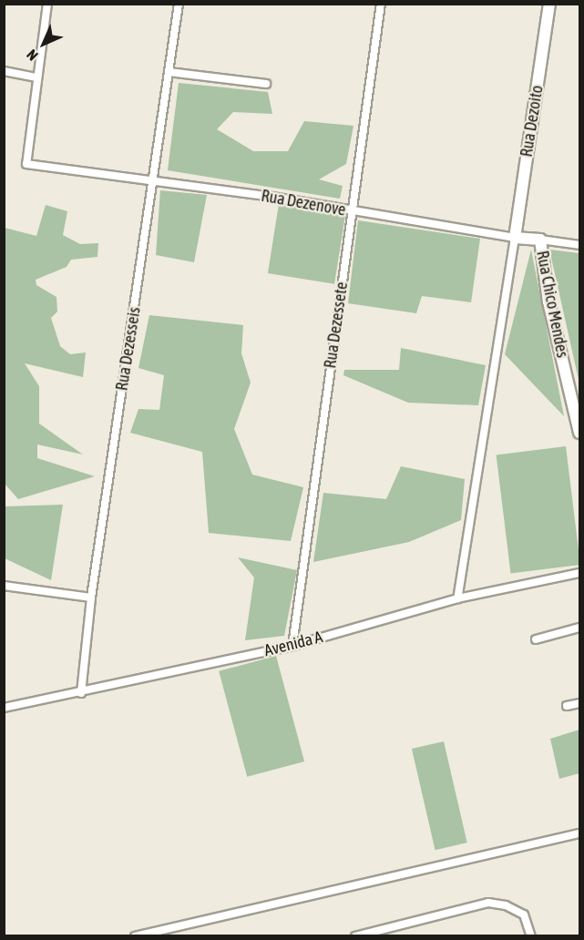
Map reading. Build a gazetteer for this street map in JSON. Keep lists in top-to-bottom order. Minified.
{"streets":{"main road":["Rua Dezoito","Rua Dezenove","Rua Chico Mendes"],"street":["Rua Dezessete","Rua Dezesseis","Avenida A"]},"crossings":[["Rua Dezoito","Rua Dezenove"],["Rua Dezenove","Rua Chico Mendes"],["Rua Dezenove","Rua Dezessete"],["Rua Dezenove","Rua Dezesseis"],["Rua Dezessete","Avenida A"],["Rua Dezesseis","Avenida A"]],"north":"bottom left"}
